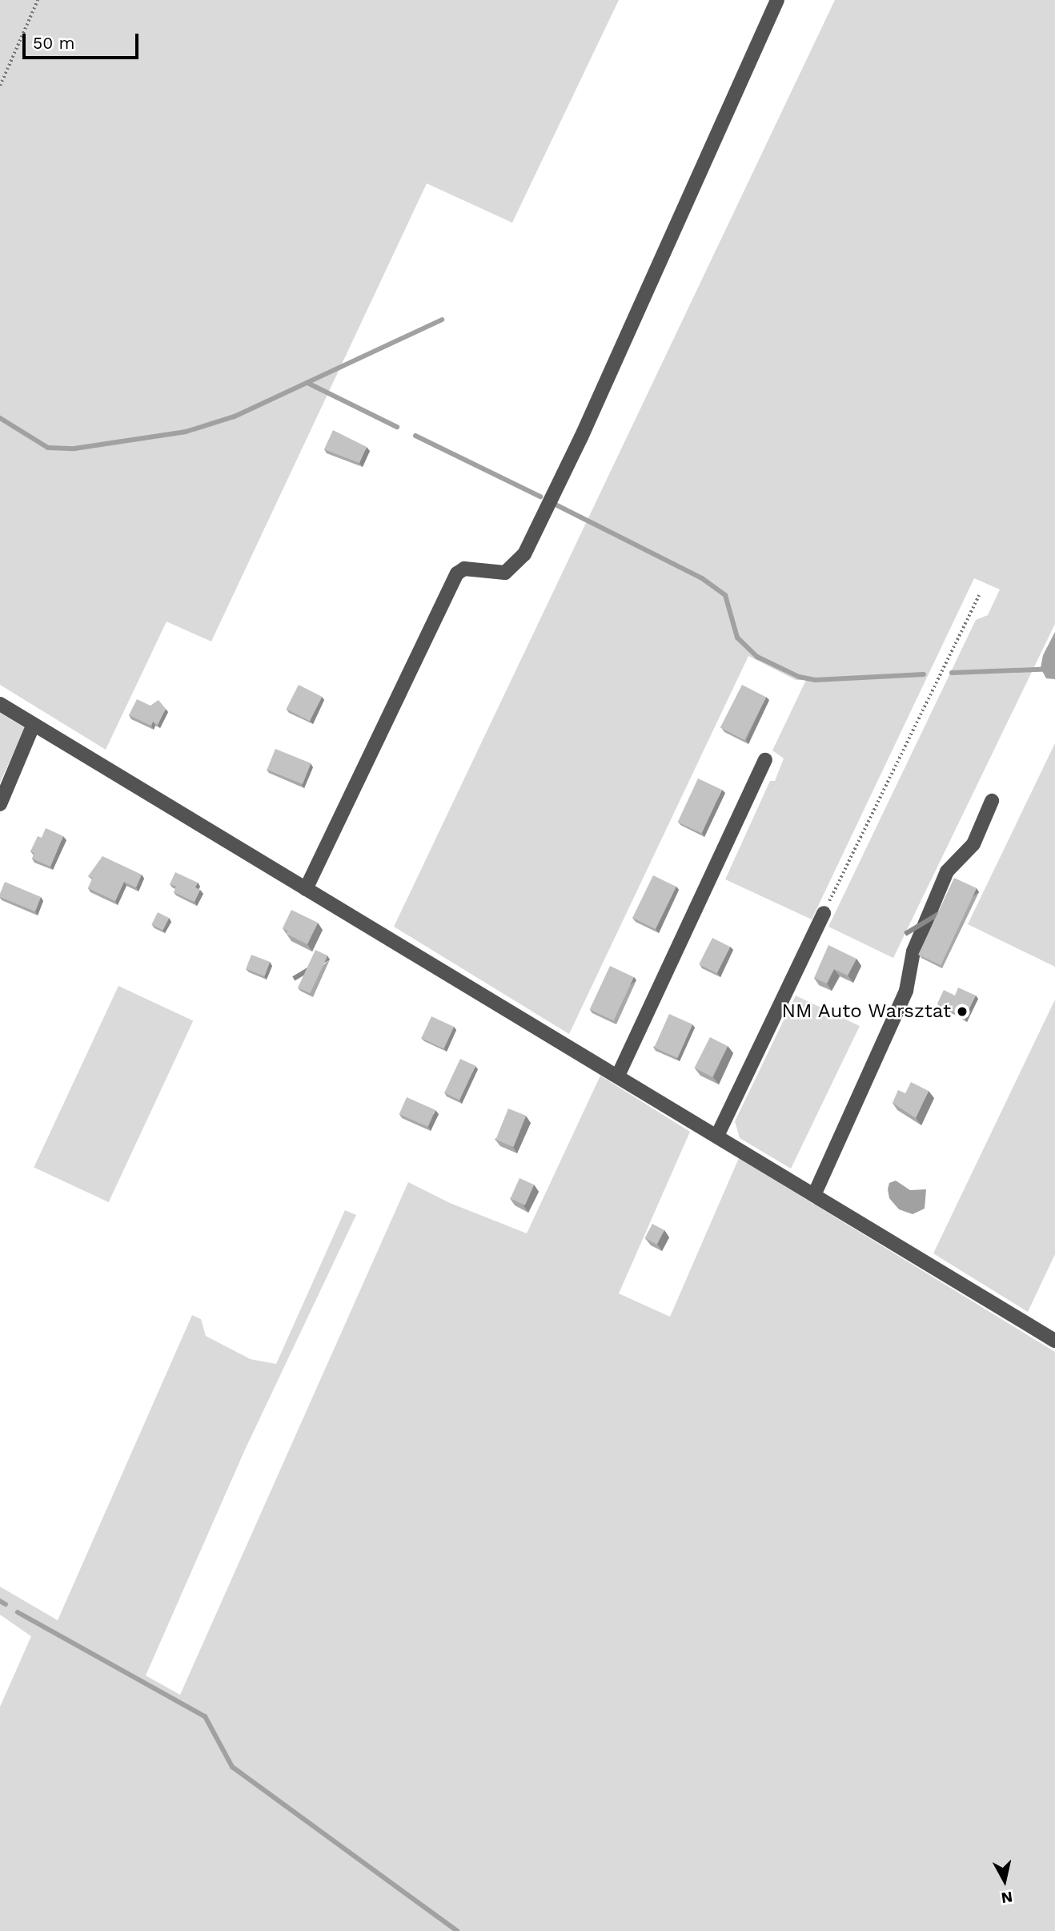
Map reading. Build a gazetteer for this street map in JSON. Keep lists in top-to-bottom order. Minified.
{"places":["NM Auto Warsztat"],"scale_bar":"50 m","north":"bottom"}
